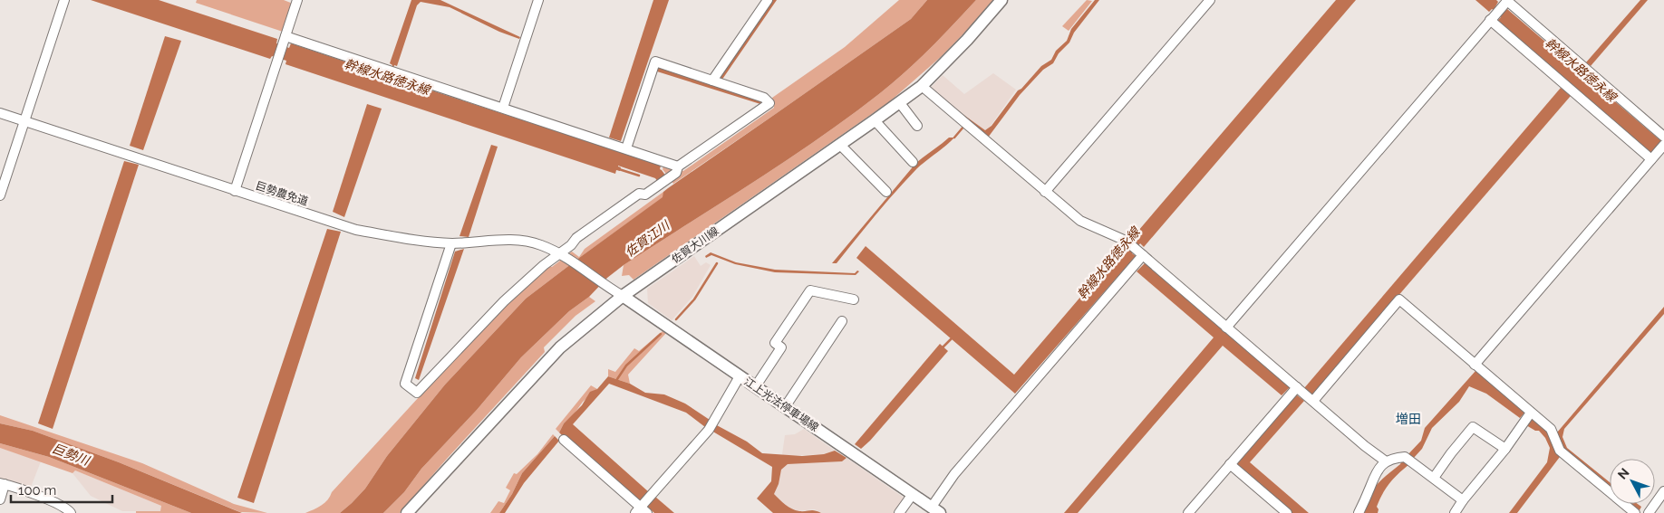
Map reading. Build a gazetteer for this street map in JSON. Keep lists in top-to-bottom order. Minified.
{"streets":{"main road":["佐賀大川線","江上光法停車場線"],"street":["巨勢農免道"]},"crossings":[["巨勢農免道","佐賀大川線"],["巨勢農免道","江上光法停車場線"],["佐賀大川線","江上光法停車場線"]],"districts":["増田"],"water":["幹線水路徳永線","佐賀江川","巨勢川"],"scale_bar":"100 m","north":"top left"}
